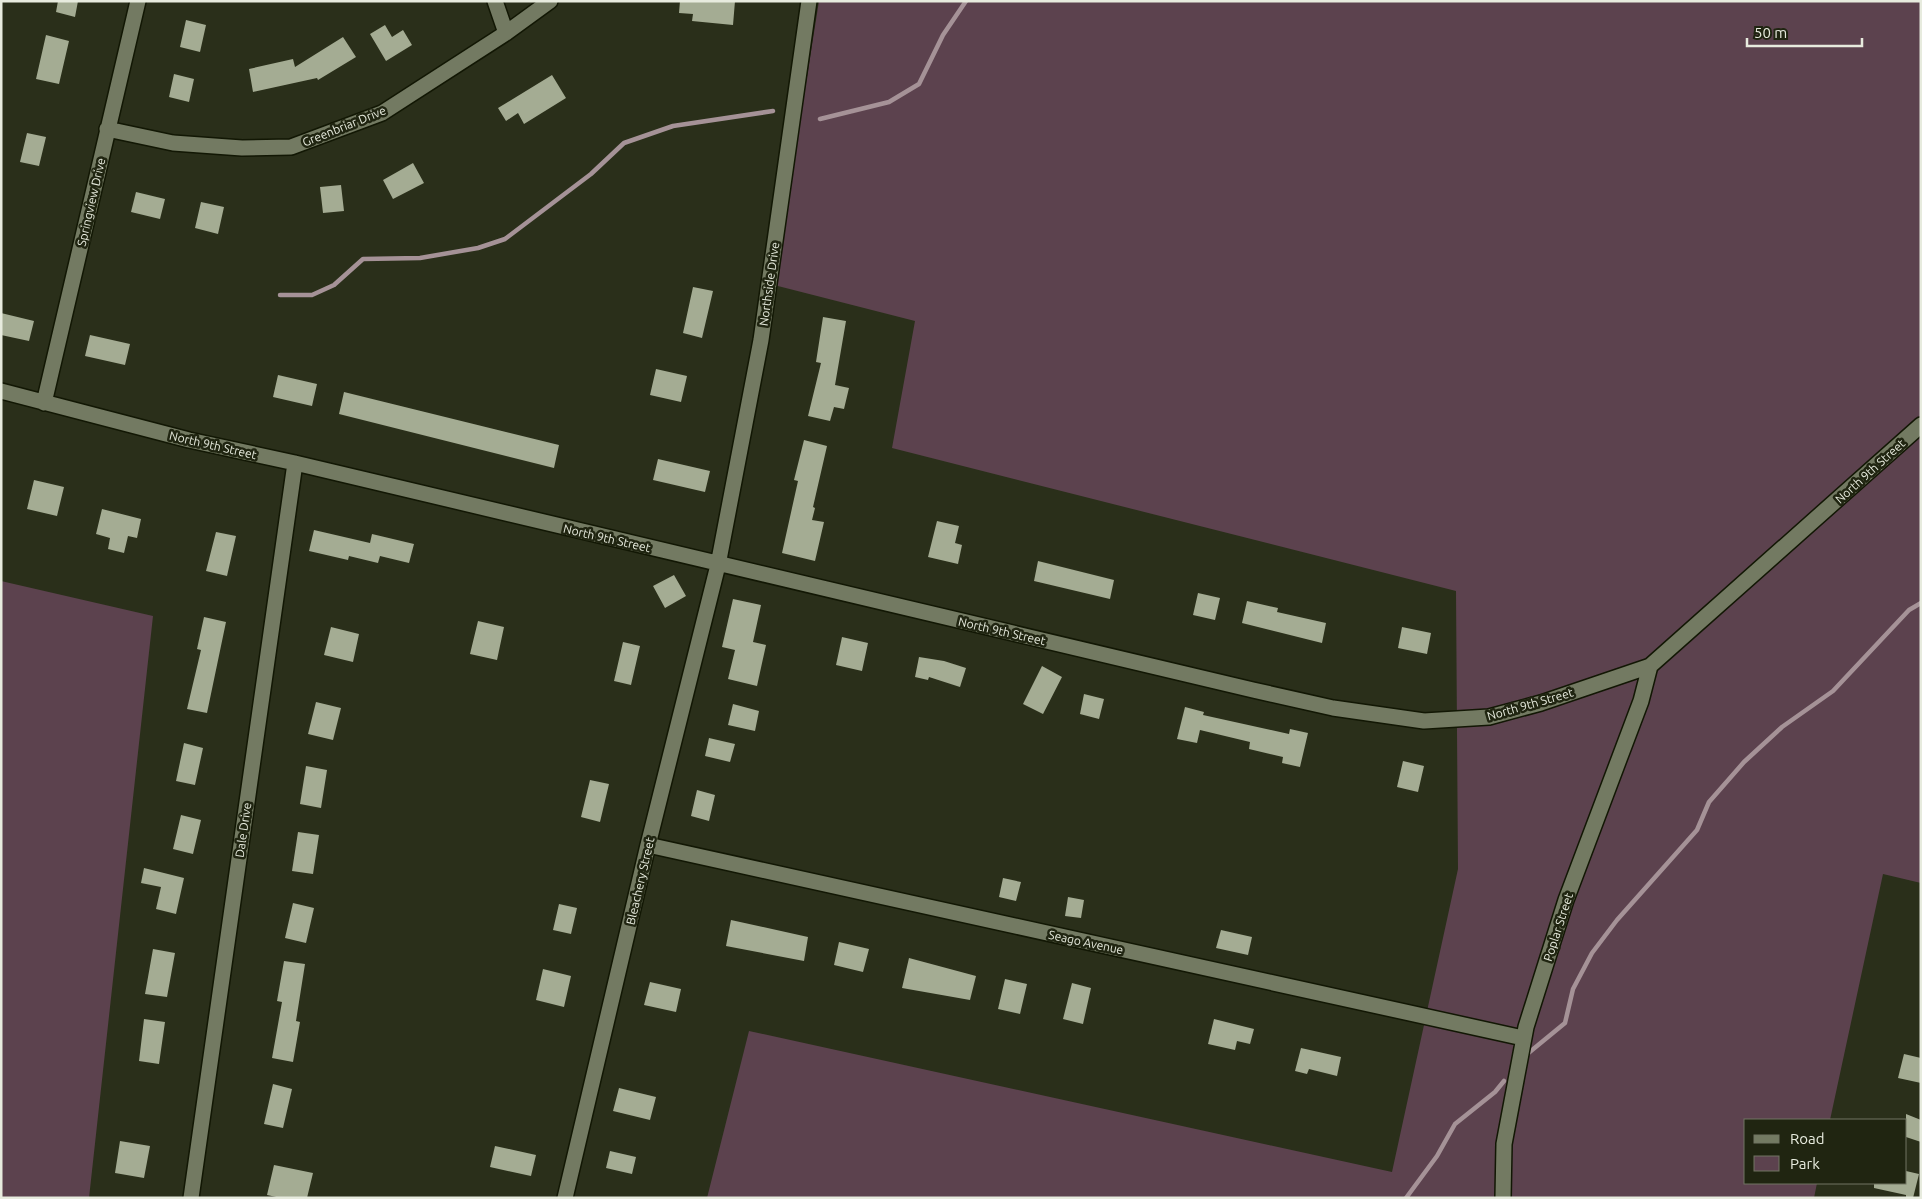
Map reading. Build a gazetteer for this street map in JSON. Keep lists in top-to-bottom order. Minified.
{"streets":{"street":["Greenbriar Drive","Springview Drive","Northside Drive","North 9th Street","Dale Drive","Bleachery Street","Poplar Street","Seago Avenue"]},"crossings":[["Greenbriar Drive","Springview Drive"],["Springview Drive","North 9th Street"],["Northside Drive","North 9th Street"],["Northside Drive","Bleachery Street"],["North 9th Street","Dale Drive"],["North 9th Street","Bleachery Street"],["North 9th Street","Poplar Street"],["Bleachery Street","Seago Avenue"],["Poplar Street","Seago Avenue"]],"legend":["Road","Park"],"scale_bar":"50 m"}
